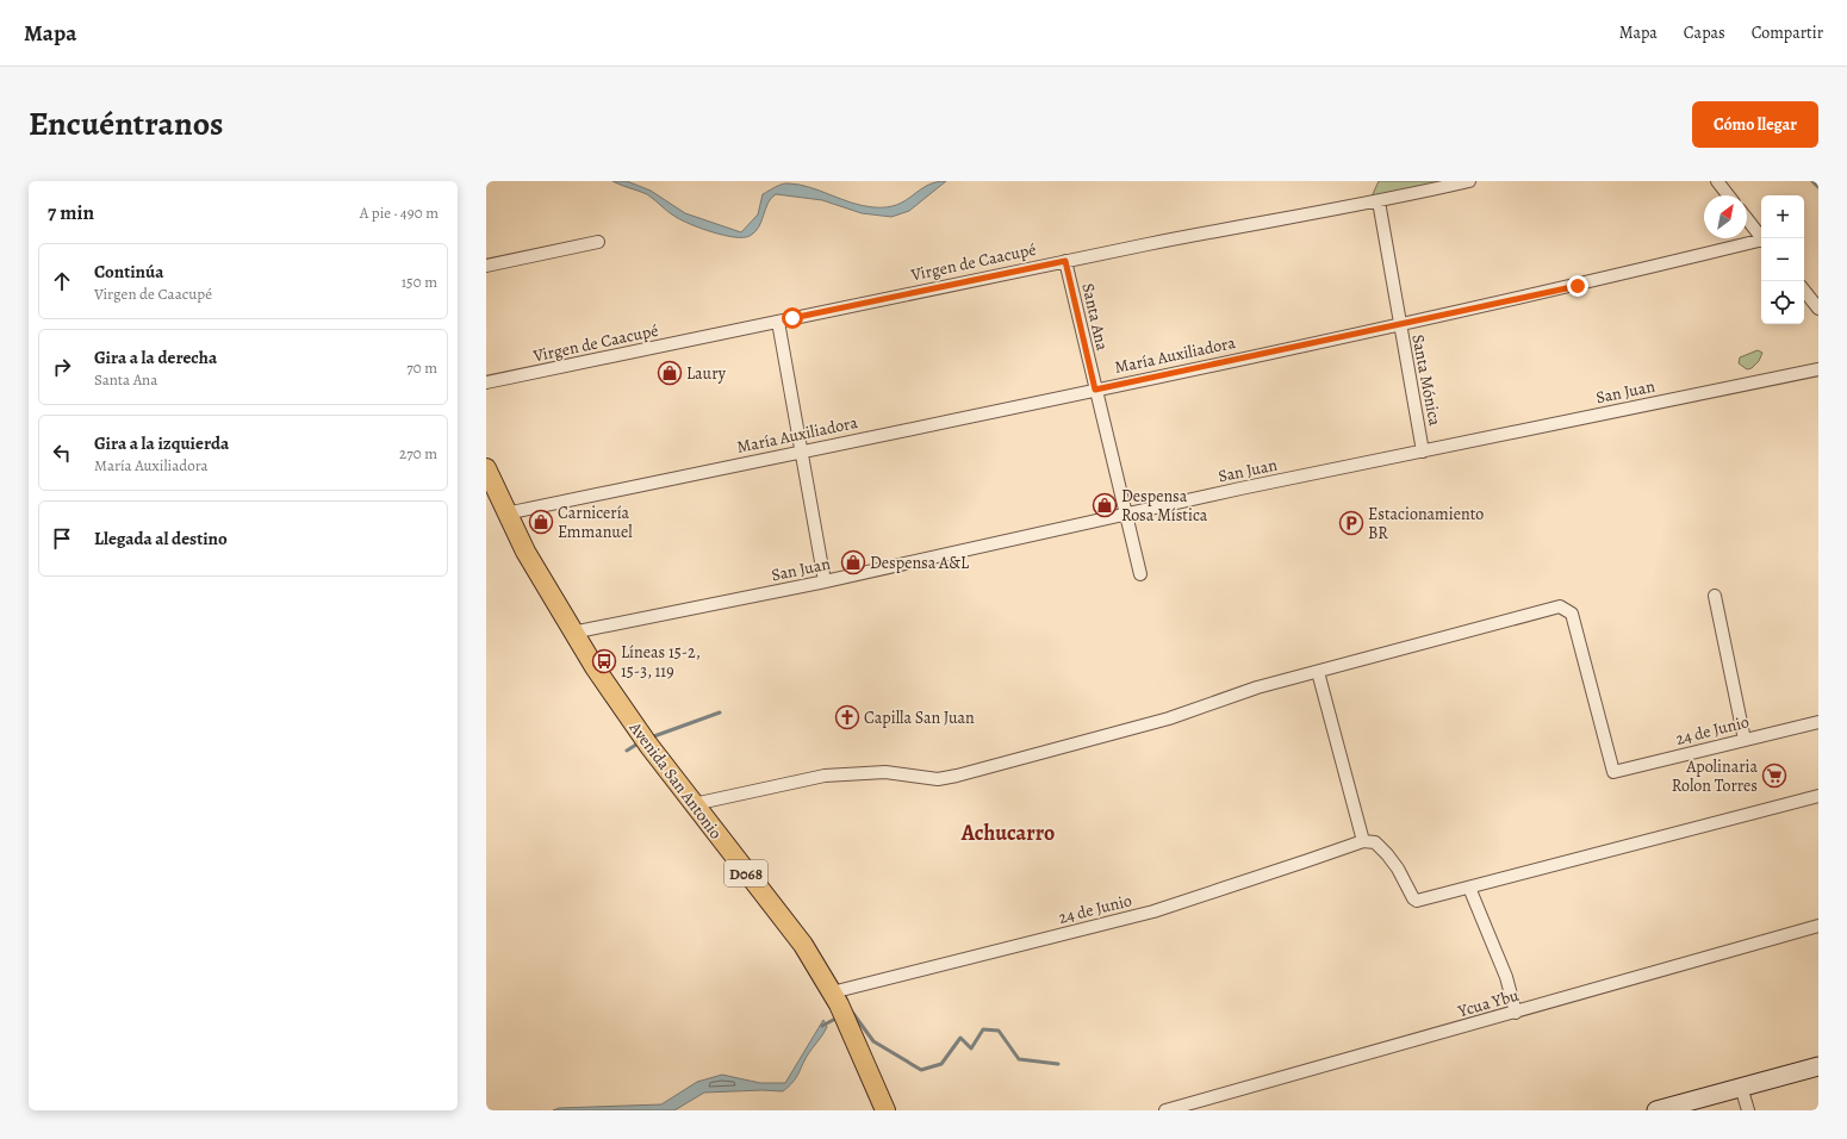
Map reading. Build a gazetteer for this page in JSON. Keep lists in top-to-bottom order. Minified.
{"streets":{"main road":["Avenida San Antonio","D068"],"street":["Virgen de Caacupé","Santa Ana","María Auxiliadora","Santa Mónica","San Juan","24 de Junio","Ycua Ybu"]},"crossings":[["Virgen de Caacupé","Santa Ana"],["Virgen de Caacupé","Santa Mónica"],["Santa Ana","María Auxiliadora"],["Santa Ana","San Juan"],["María Auxiliadora","Santa Mónica"],["María Auxiliadora","Avenida San Antonio"],["Santa Mónica","San Juan"],["San Juan","Avenida San Antonio"],["24 de Junio","Avenida San Antonio"]],"districts":["Achucarro"],"places":{"shop":["Laury","Despensa Rosa Mística","Carnicería Emmanuel","Despensa A&L"],"parking":["Estacionamiento BR"],"bus stop":["Líneas 15-2, 15-3, 119"],"church":["Capilla San Juan"],"supermarket":["Apolinaria Rolon Torres"]},"north":"top right","page":{"header":"Mapa","nav":["Mapa","Capas","Compartir"],"title":"Encuéntranos","buttons":"Cómo llegar","heading":["7 min","A pie · 490 m"],"map_buttons":["+","−"],"list":[["Continúa","Virgen de Caacupé","150 m"],["Gira a la derecha","Santa Ana","70 m"],["Gira a la izquierda","María Auxiliadora","270 m"],"Llegada al destino"]}}
